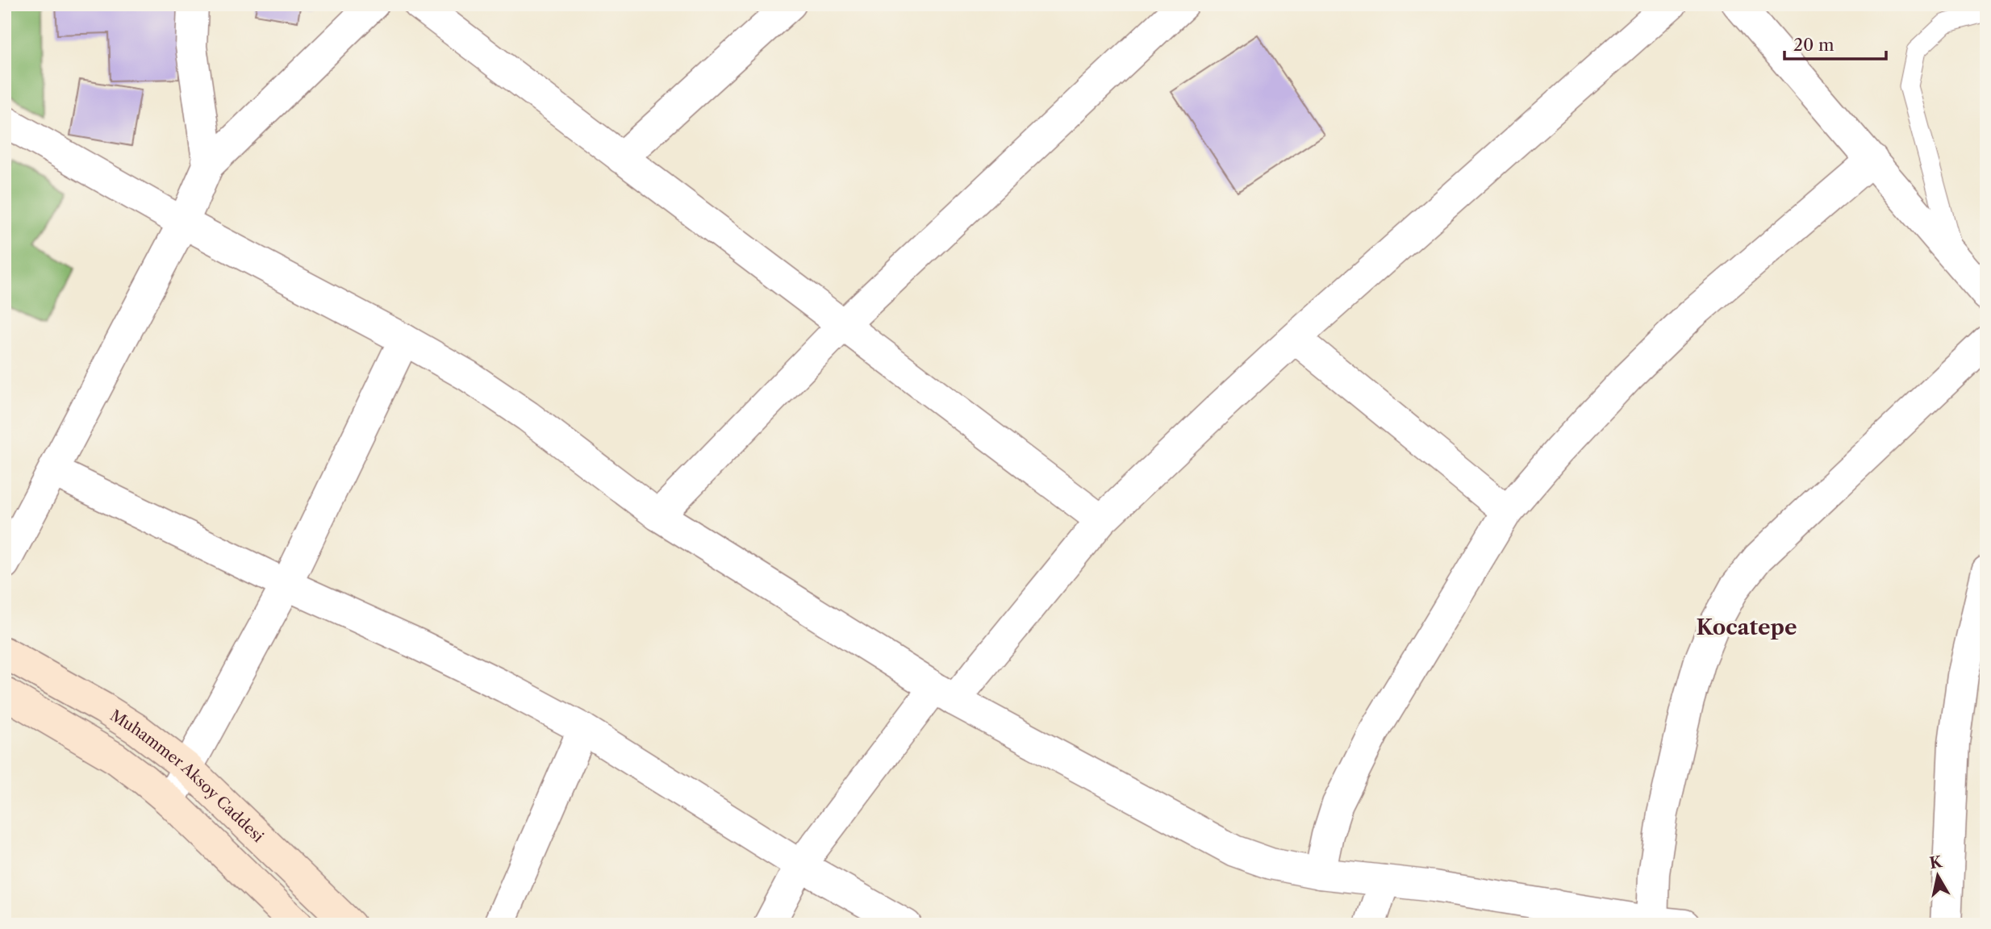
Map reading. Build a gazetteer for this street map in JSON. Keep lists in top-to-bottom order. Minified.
{"streets":{"main road":["Muhammer Aksoy Caddesi"]},"districts":["Kocatepe"],"scale_bar":"20 m","north":"top"}
